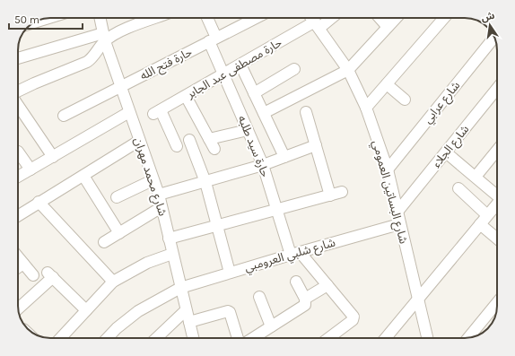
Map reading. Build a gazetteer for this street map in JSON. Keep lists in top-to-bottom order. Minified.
{"streets":{"street":["حارة فتح الله","حارة مصطفى عبد الجابر","شارع عرابي","حارة سيد طلبه","شارع الجلاء","شارع محمد مهران","شارع البساتين العمومي","شارع شلبي العرومبي"]},"crossings":[["حارة فتح الله","حارة سيد طلبه"],["حارة فتح الله","شارع محمد مهران"],["حارة مصطفى عبد الجابر","حارة سيد طلبه"],["حارة مصطفى عبد الجابر","شارع البساتين العمومي"],["شارع عرابي","شارع البساتين العمومي"],["حارة سيد طلبه","شارع شلبي العرومبي"],["شارع الجلاء","شارع البساتين العمومي"],["شارع محمد مهران","شارع شلبي العرومبي"],["شارع البساتين العمومي","شارع شلبي العرومبي"]],"scale_bar":"50 m","north":"top"}
